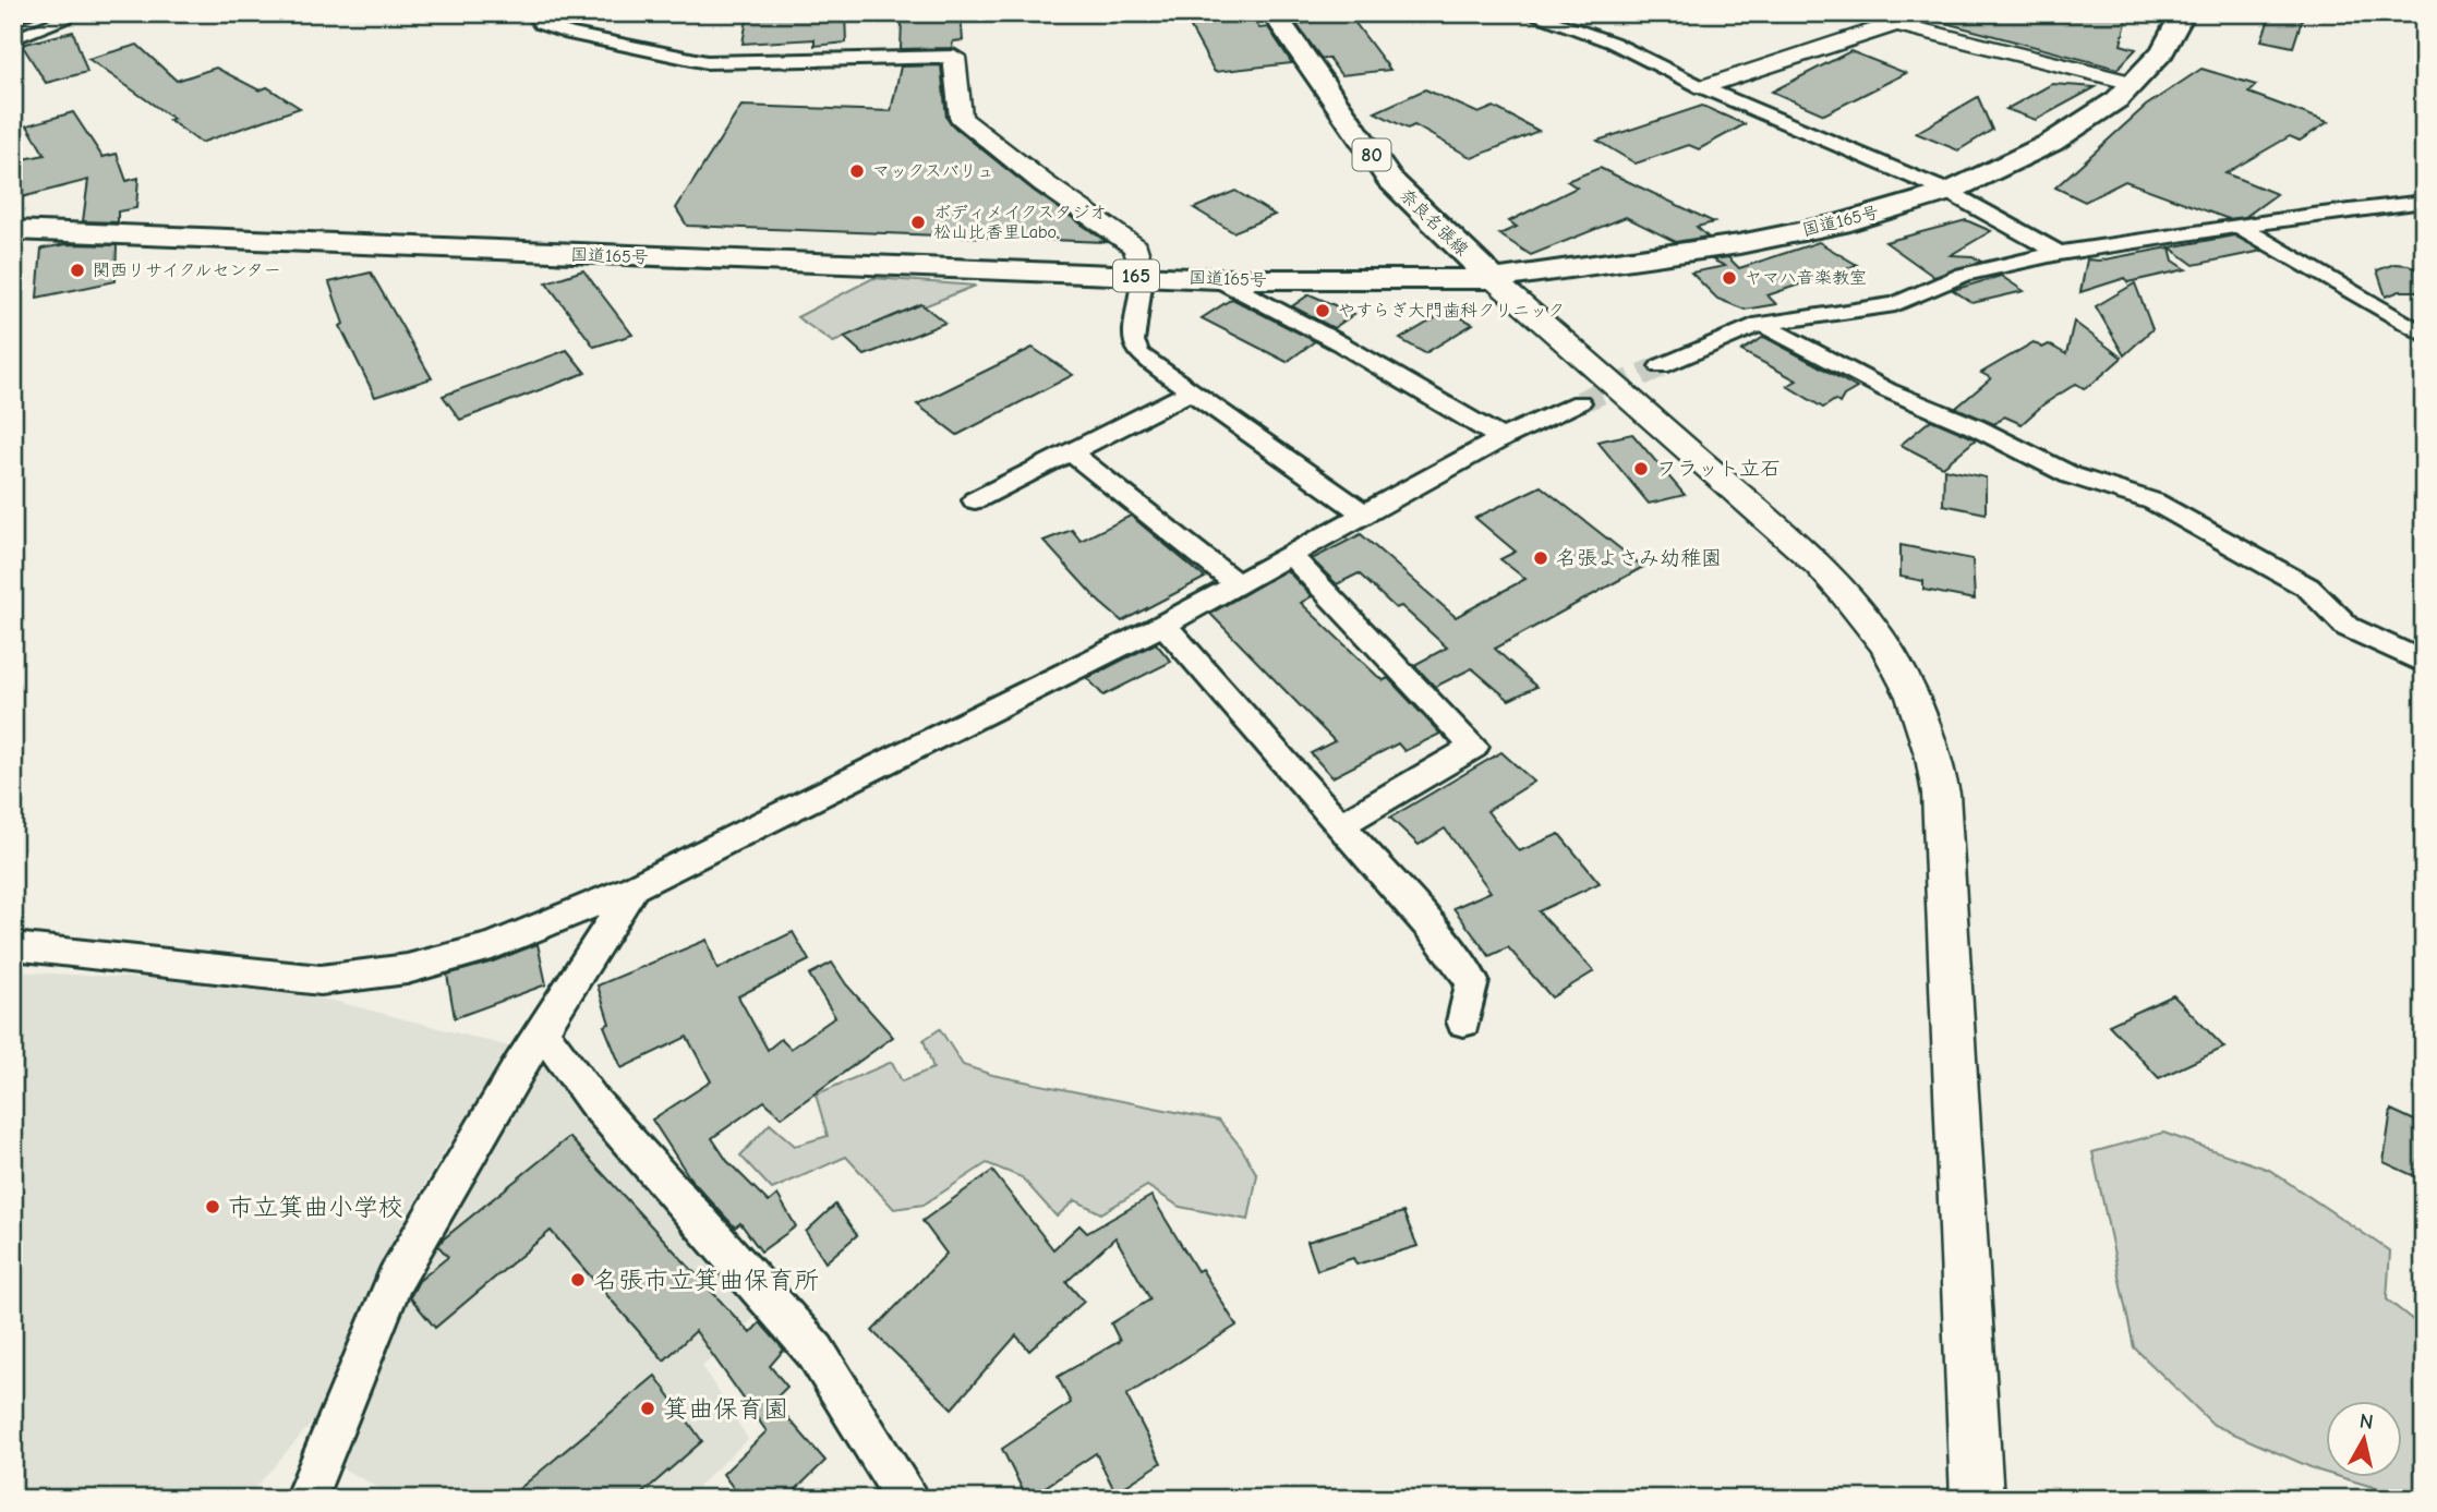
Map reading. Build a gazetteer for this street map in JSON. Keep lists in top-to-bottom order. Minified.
{"streets":{"main road":["80","国道165号","奈良名張線","165"]},"crossings":[["国道165号","奈良名張線"]],"places":["マックスバリュ","ボディメイクスタジオ 松山比香里Labo.","関西リサイクルセンター","ヤマハ音楽教室","やすらぎ大門歯科クリニック","フラット立石","名張よさみ幼稚園","市立箕曲小学校","名張市立箕曲保育所","箕曲保育園"],"north":"top"}
